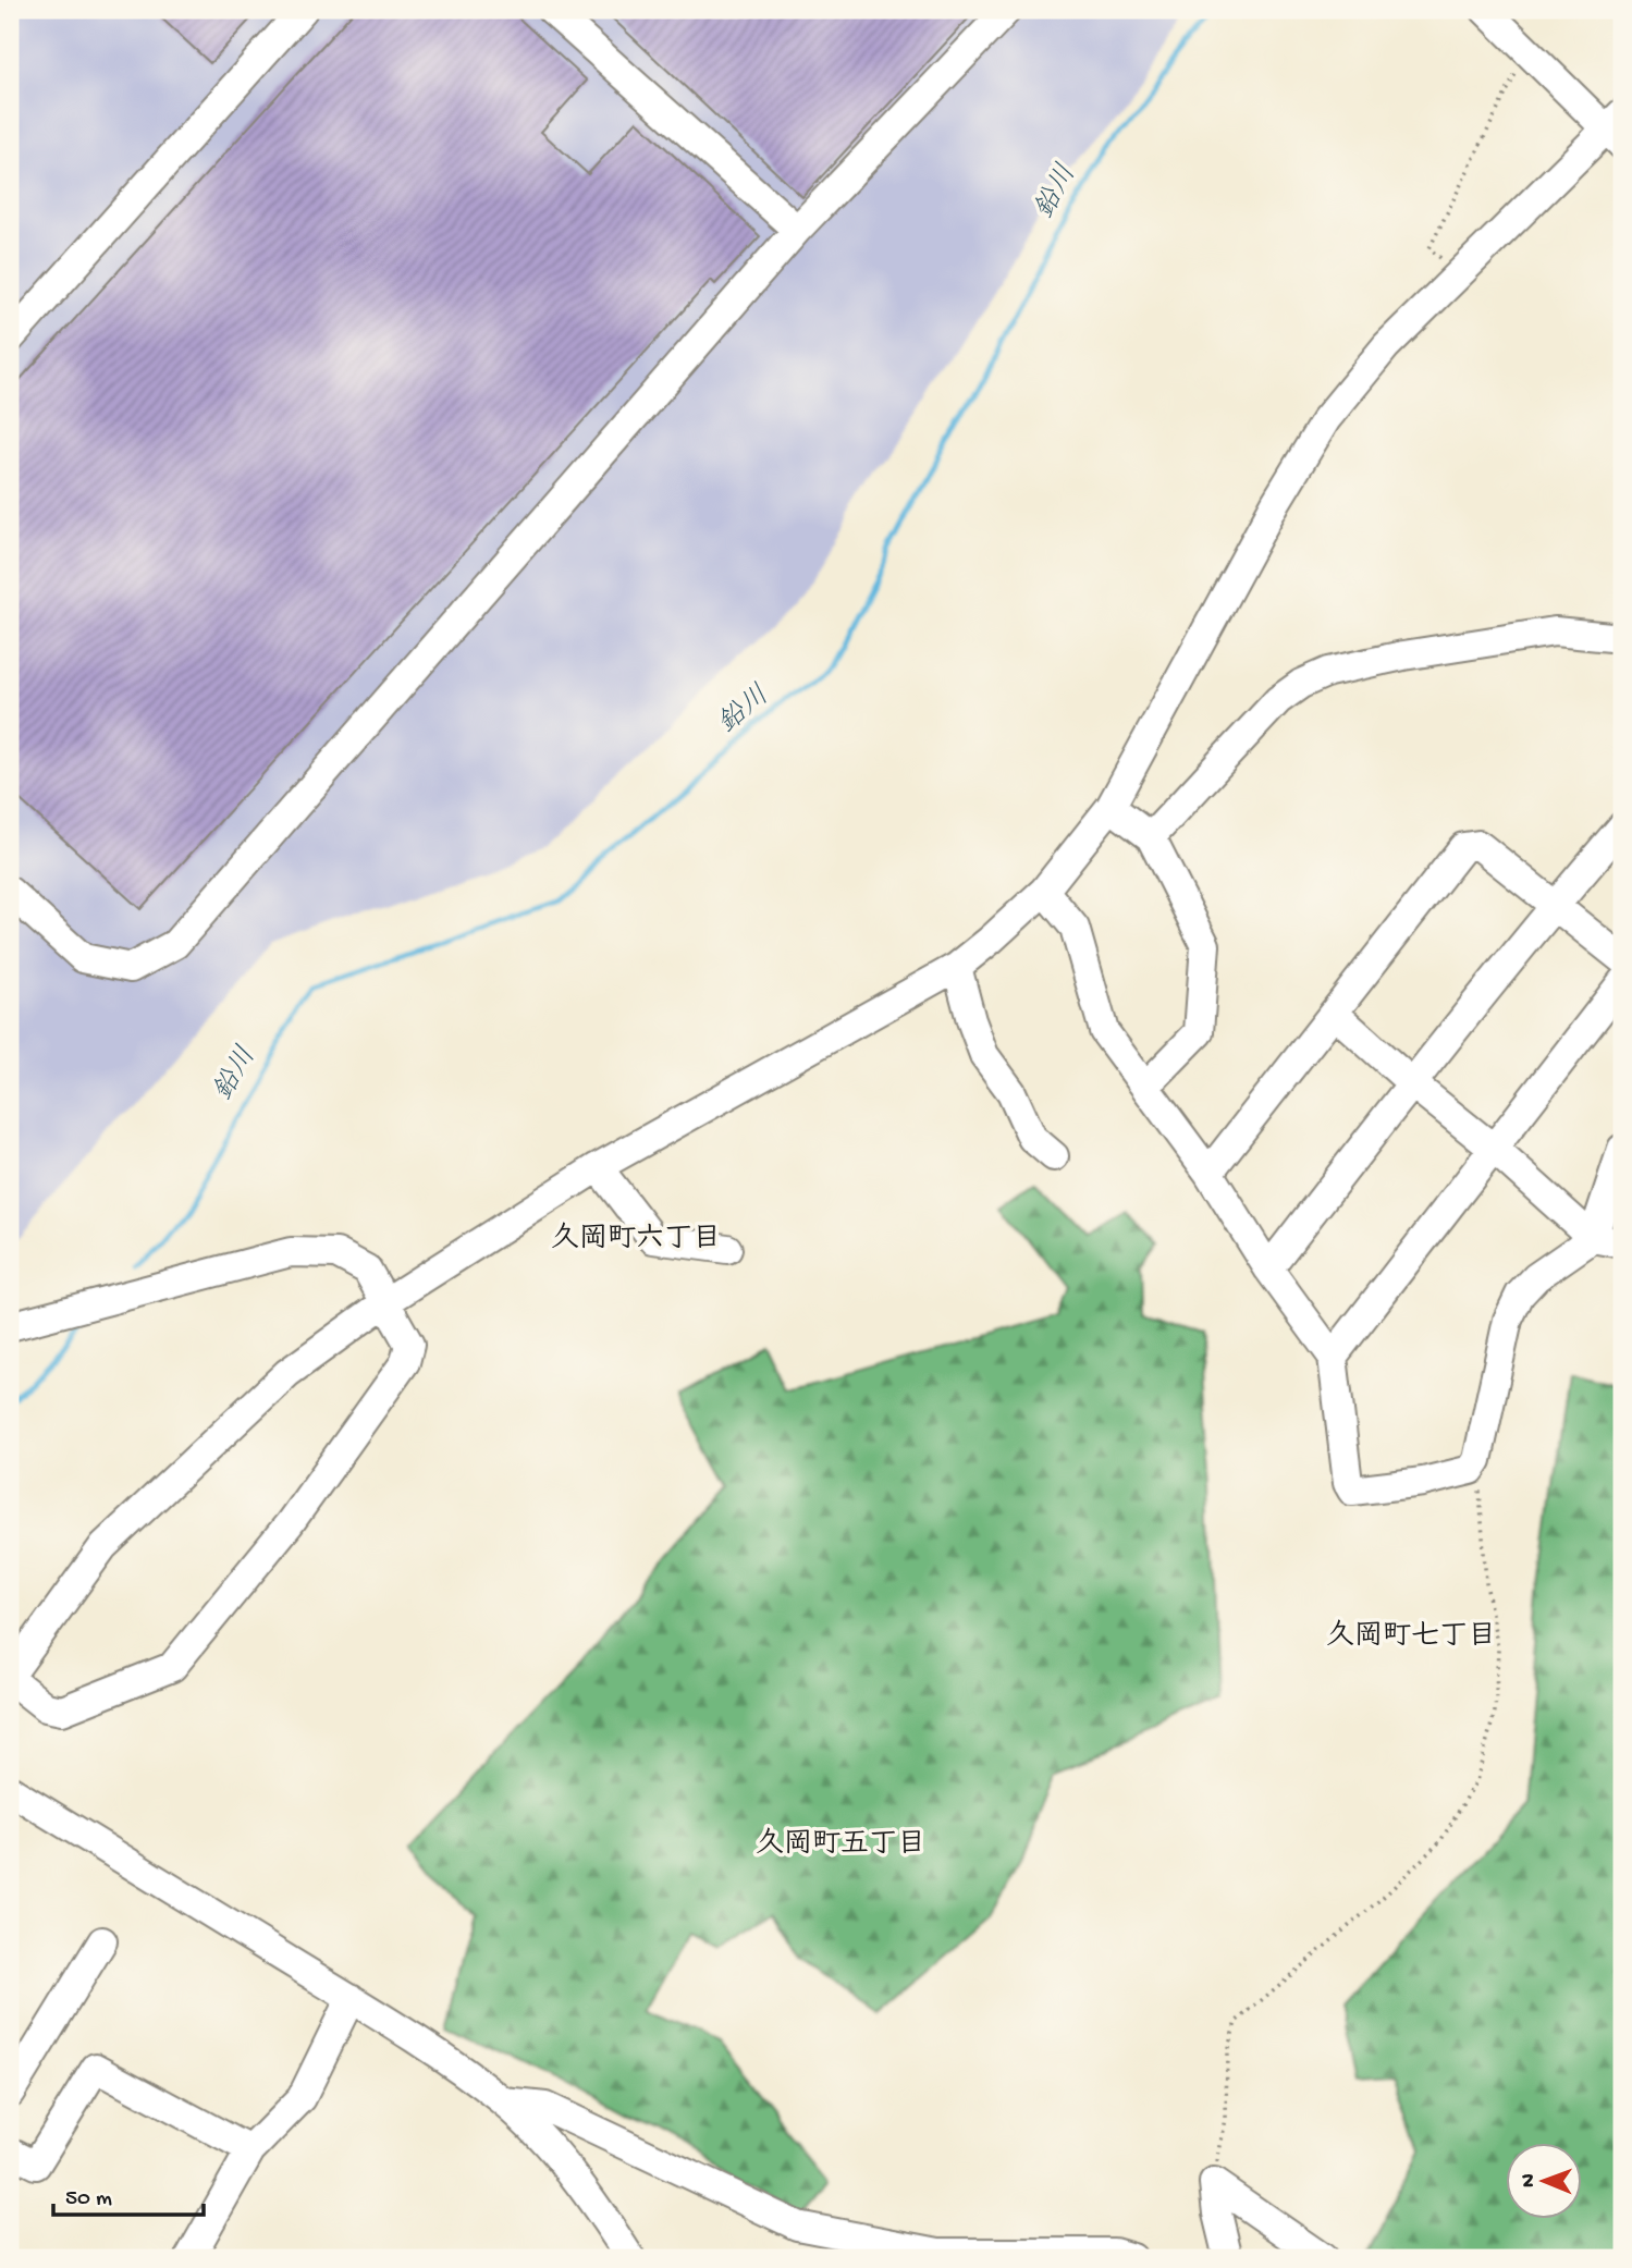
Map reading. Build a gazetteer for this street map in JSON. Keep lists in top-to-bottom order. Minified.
{"districts":["久岡町六丁目","久岡町七丁目","久岡町五丁目"],"water":["鉛川"],"scale_bar":"50 m","north":"left"}
